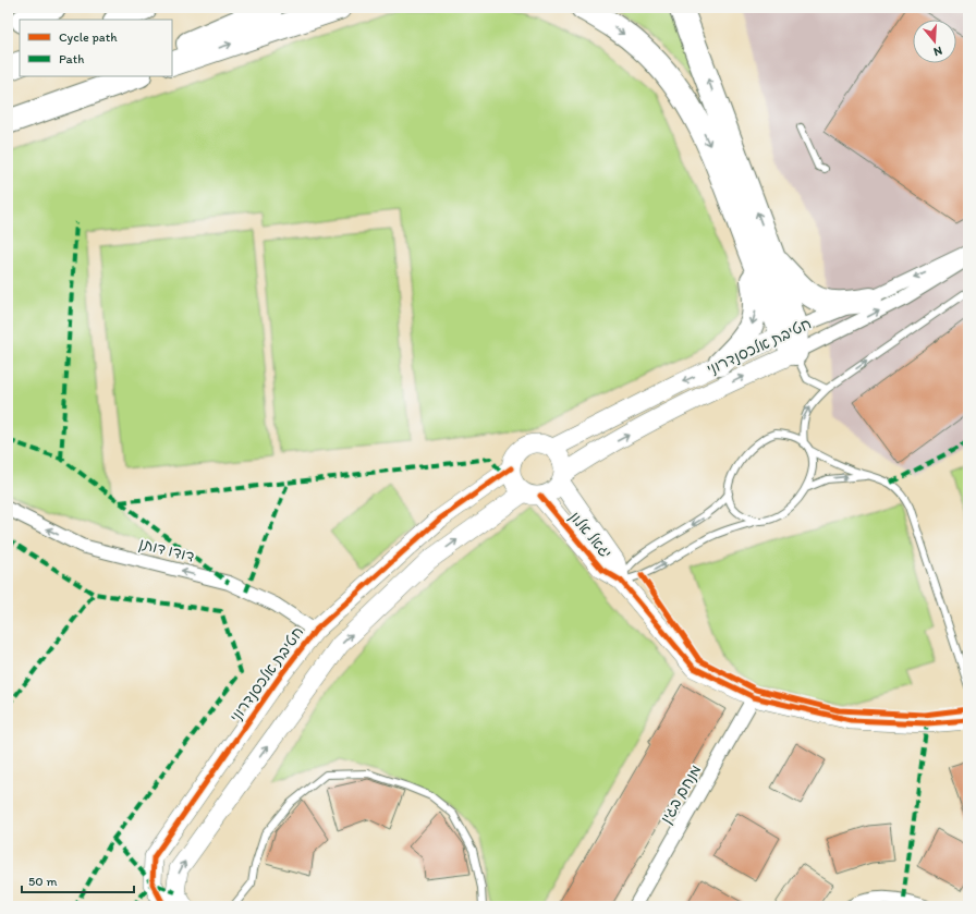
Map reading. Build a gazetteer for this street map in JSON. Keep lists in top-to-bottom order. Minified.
{"streets":{"street":["חטיבת אלכסנדרוני","יגאל אלון","דודו דותן","מנחם בגין"]},"crossings":[["חטיבת אלכסנדרוני","יגאל אלון"],["חטיבת אלכסנדרוני","דודו דותן"],["יגאל אלון","מנחם בגין"]],"one_way":["דודו דותן"],"legend":["Cycle path","Path"],"scale_bar":"50 m","north":"bottom"}
